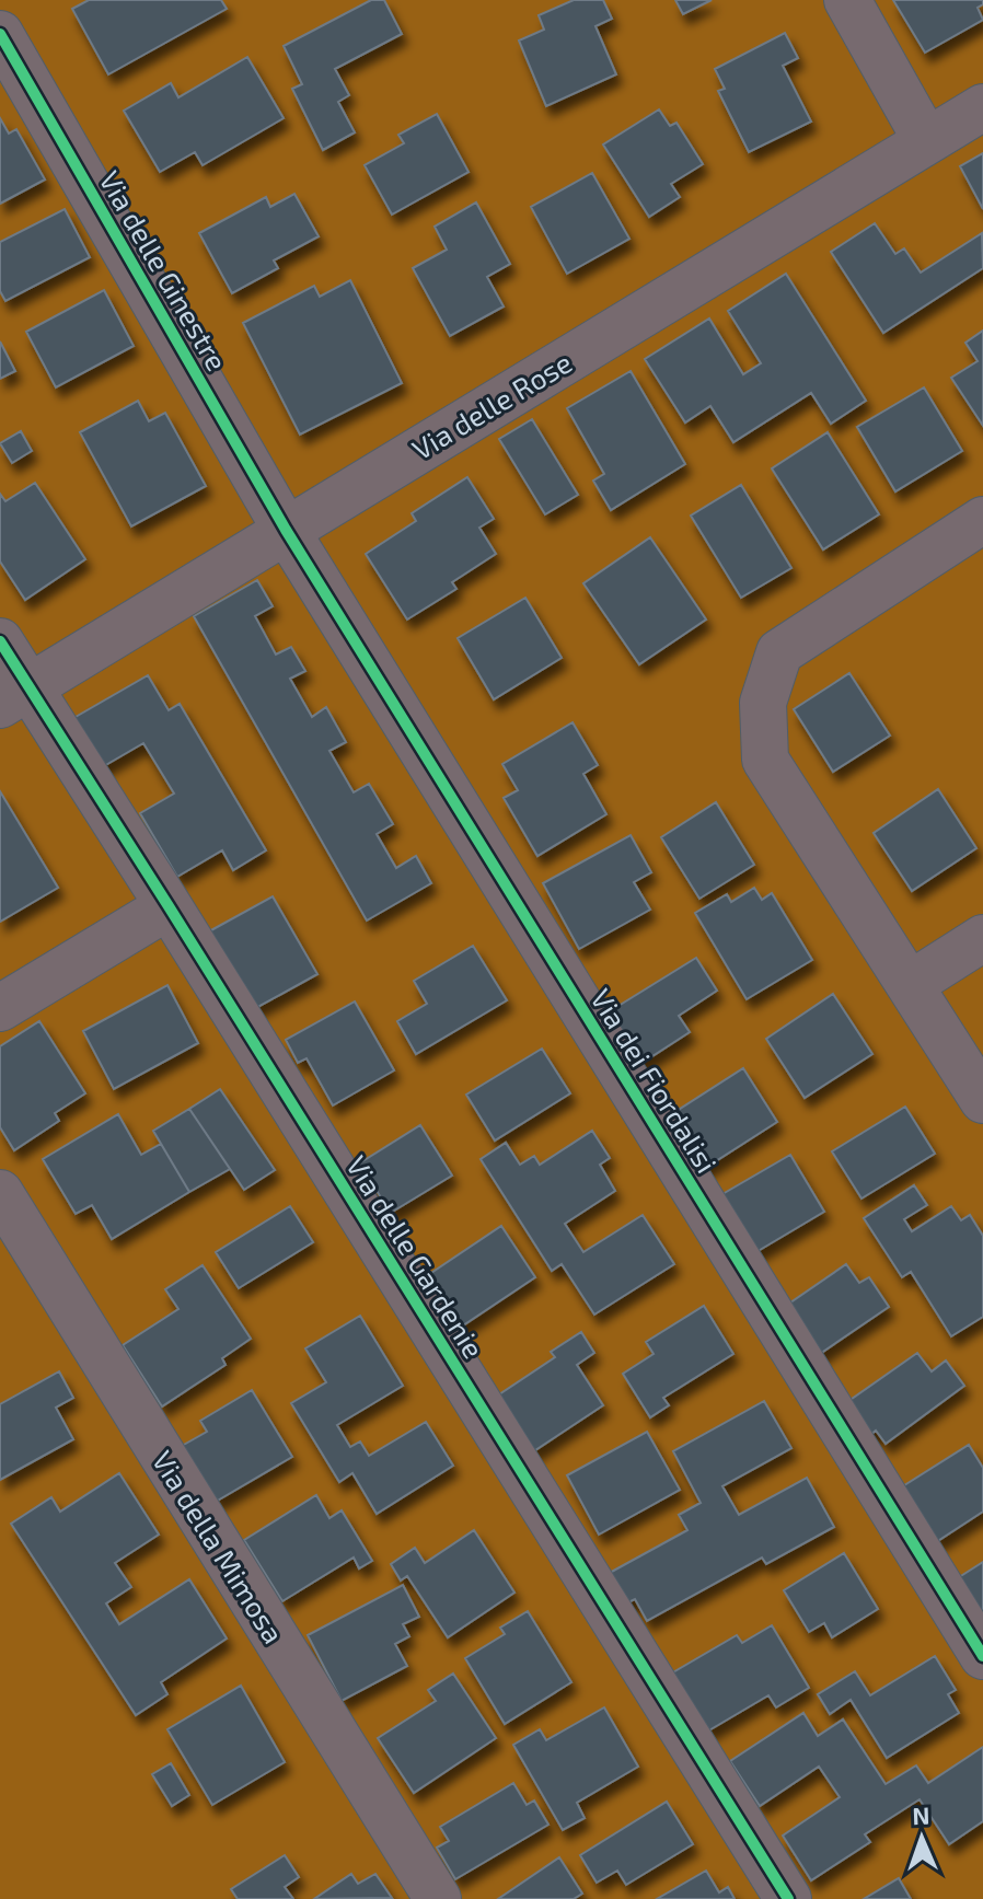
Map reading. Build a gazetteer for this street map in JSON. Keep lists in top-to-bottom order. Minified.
{"streets":{"street":["Via delle Ginestre","Via delle Rose","Via dei Fiordalisi","Via delle Gardenie","Via della Mimosa"]},"crossings":[["Via delle Ginestre","Via delle Rose"],["Via delle Ginestre","Via dei Fiordalisi"],["Via delle Rose","Via dei Fiordalisi"],["Via delle Rose","Via delle Gardenie"]],"north":"top"}
